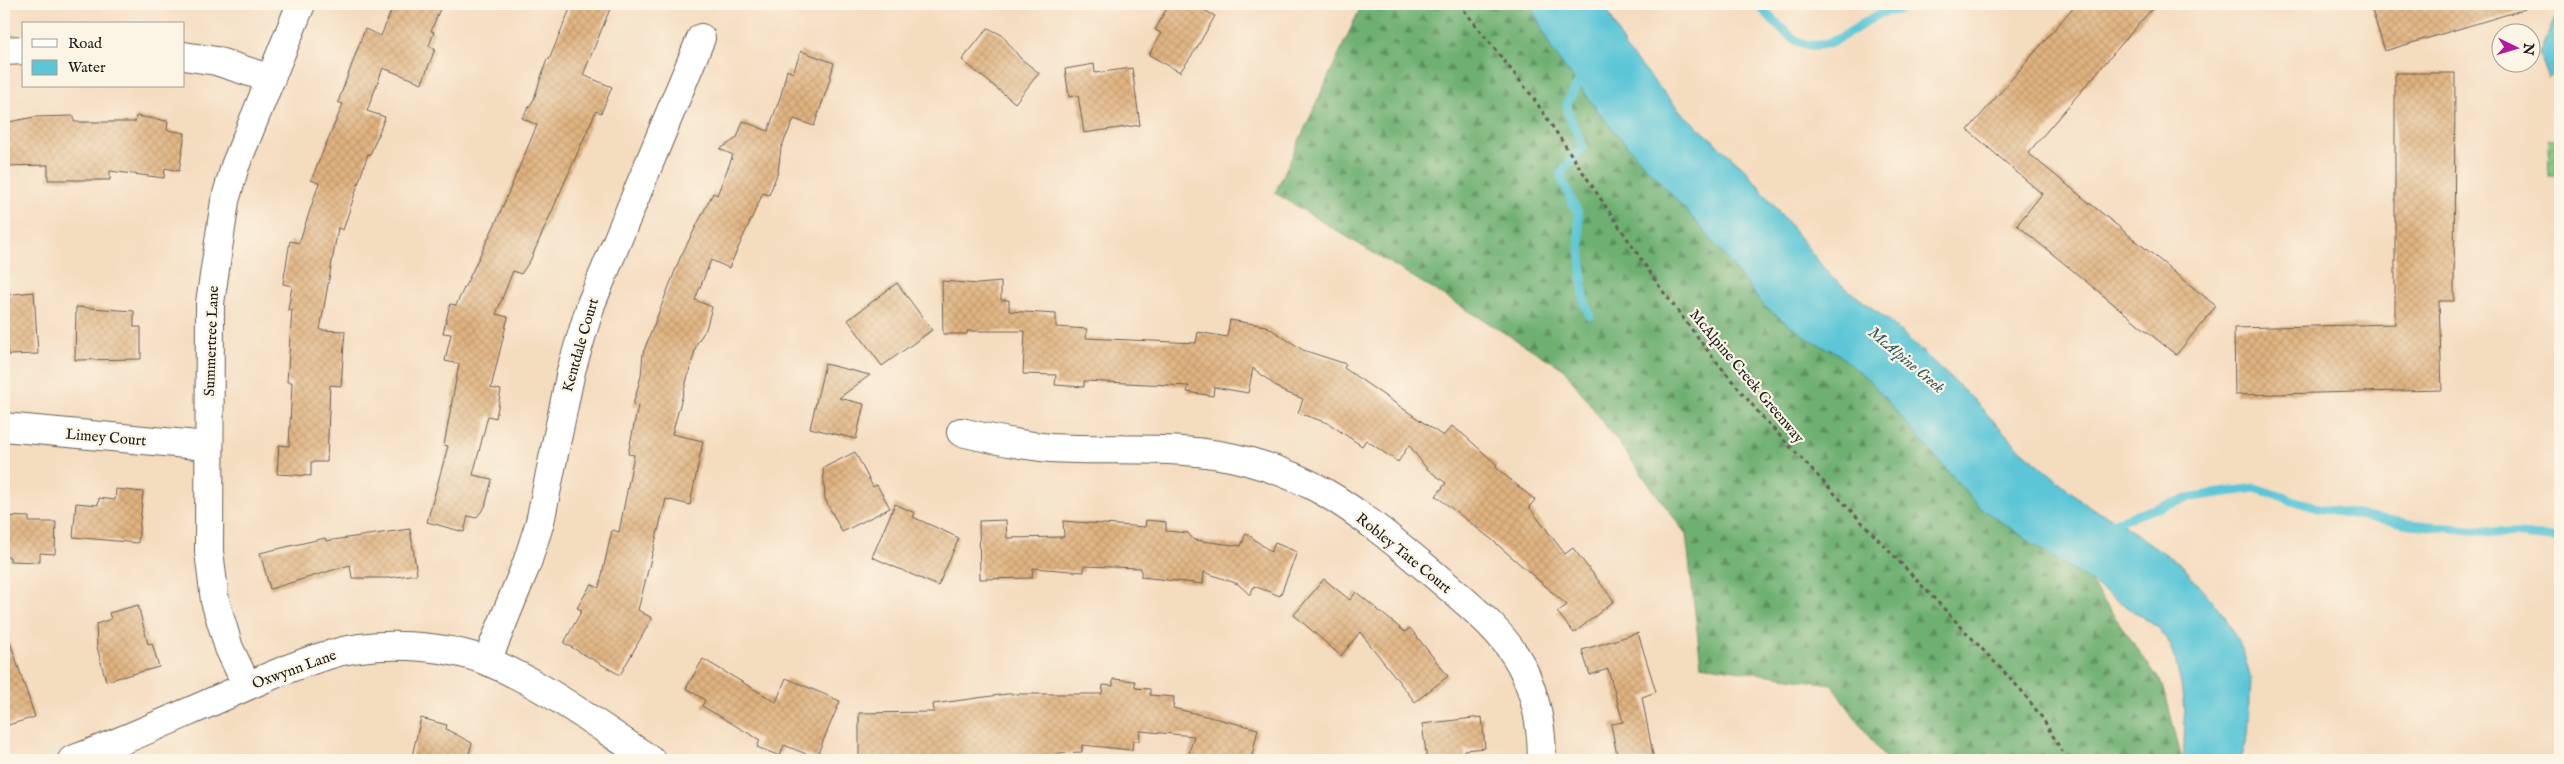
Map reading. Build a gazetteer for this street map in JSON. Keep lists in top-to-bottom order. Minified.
{"streets":{"street":["Summertree Lane","Kentdale Court","Limey Court","Robley Tate Court","Oxwynn Lane"],"path":["McAlpine Creek Greenway"]},"crossings":[["Summertree Lane","Limey Court"],["Summertree Lane","Oxwynn Lane"],["Kentdale Court","Oxwynn Lane"]],"water":["McAlpine Creek"],"legend":["Road","Water"],"north":"right"}
